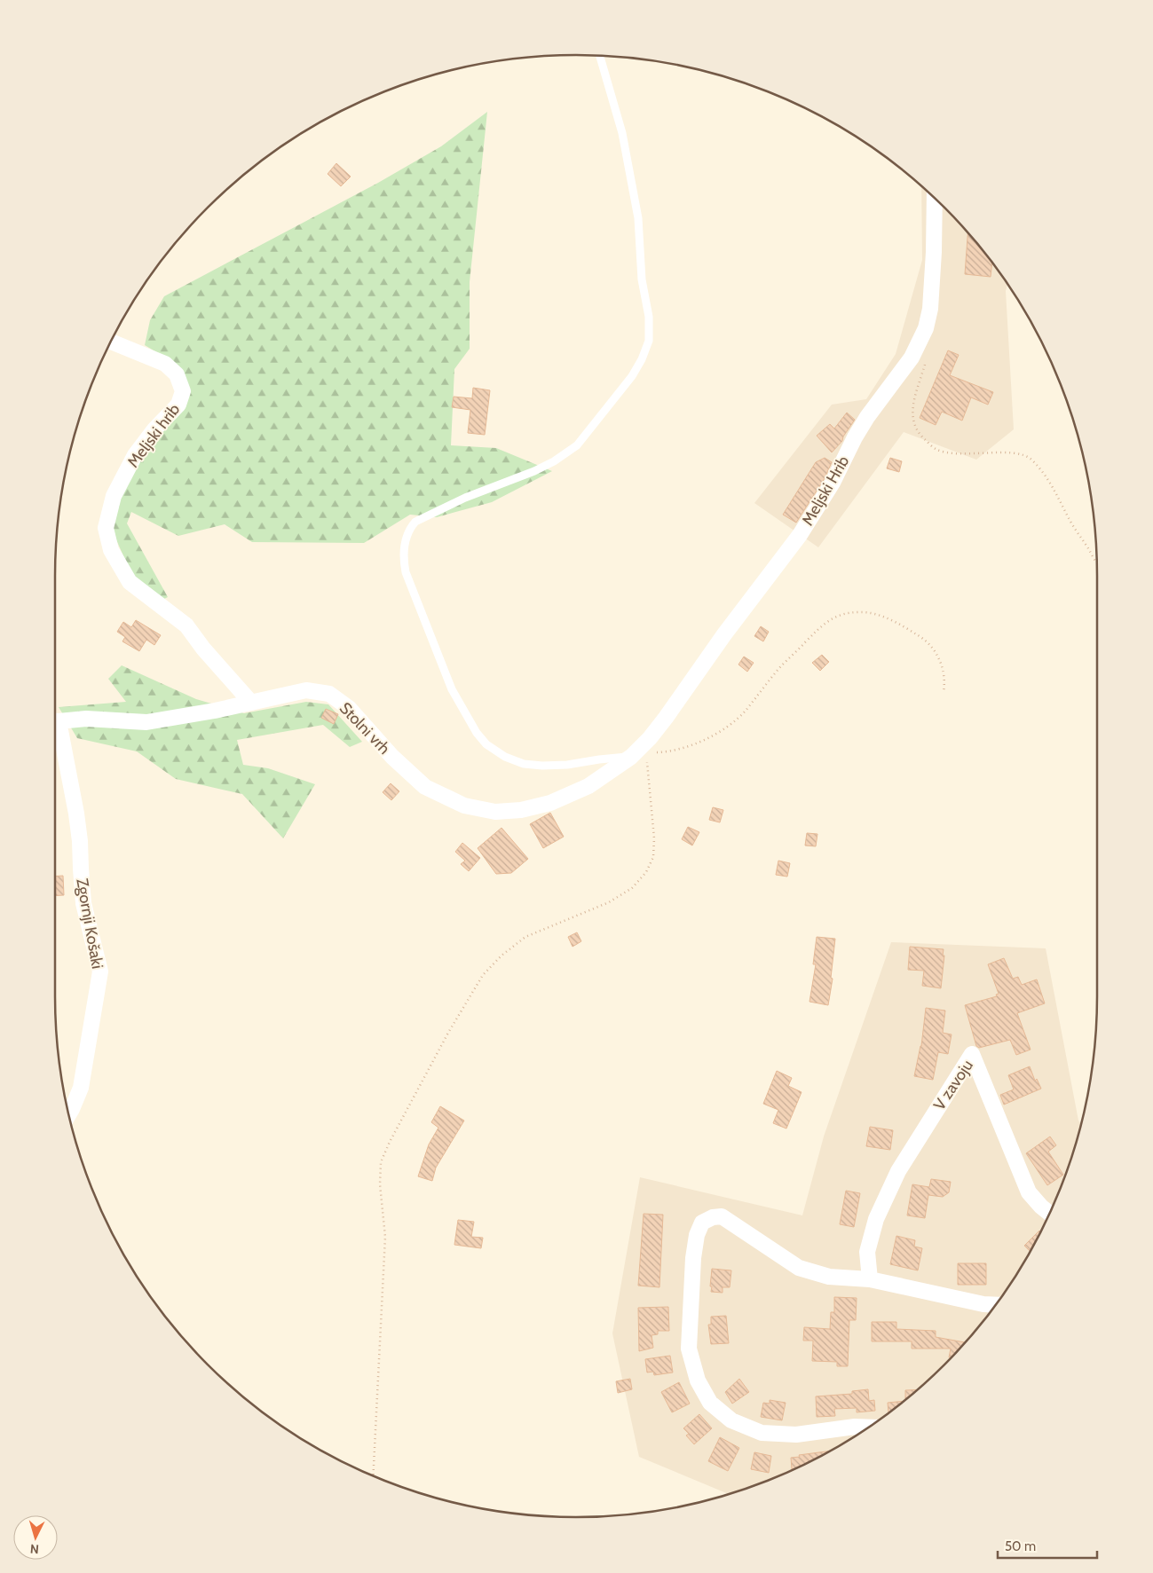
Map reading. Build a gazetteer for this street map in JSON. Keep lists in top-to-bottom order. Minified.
{"streets":{"street":["Meljski hrib","Meljski Hrib","Stolni vrh","Zgornji Košaki","V zavoju"]},"crossings":[["Meljski hrib","Stolni vrh"],["Meljski Hrib","Stolni vrh"]],"scale_bar":"50 m","north":"bottom"}
